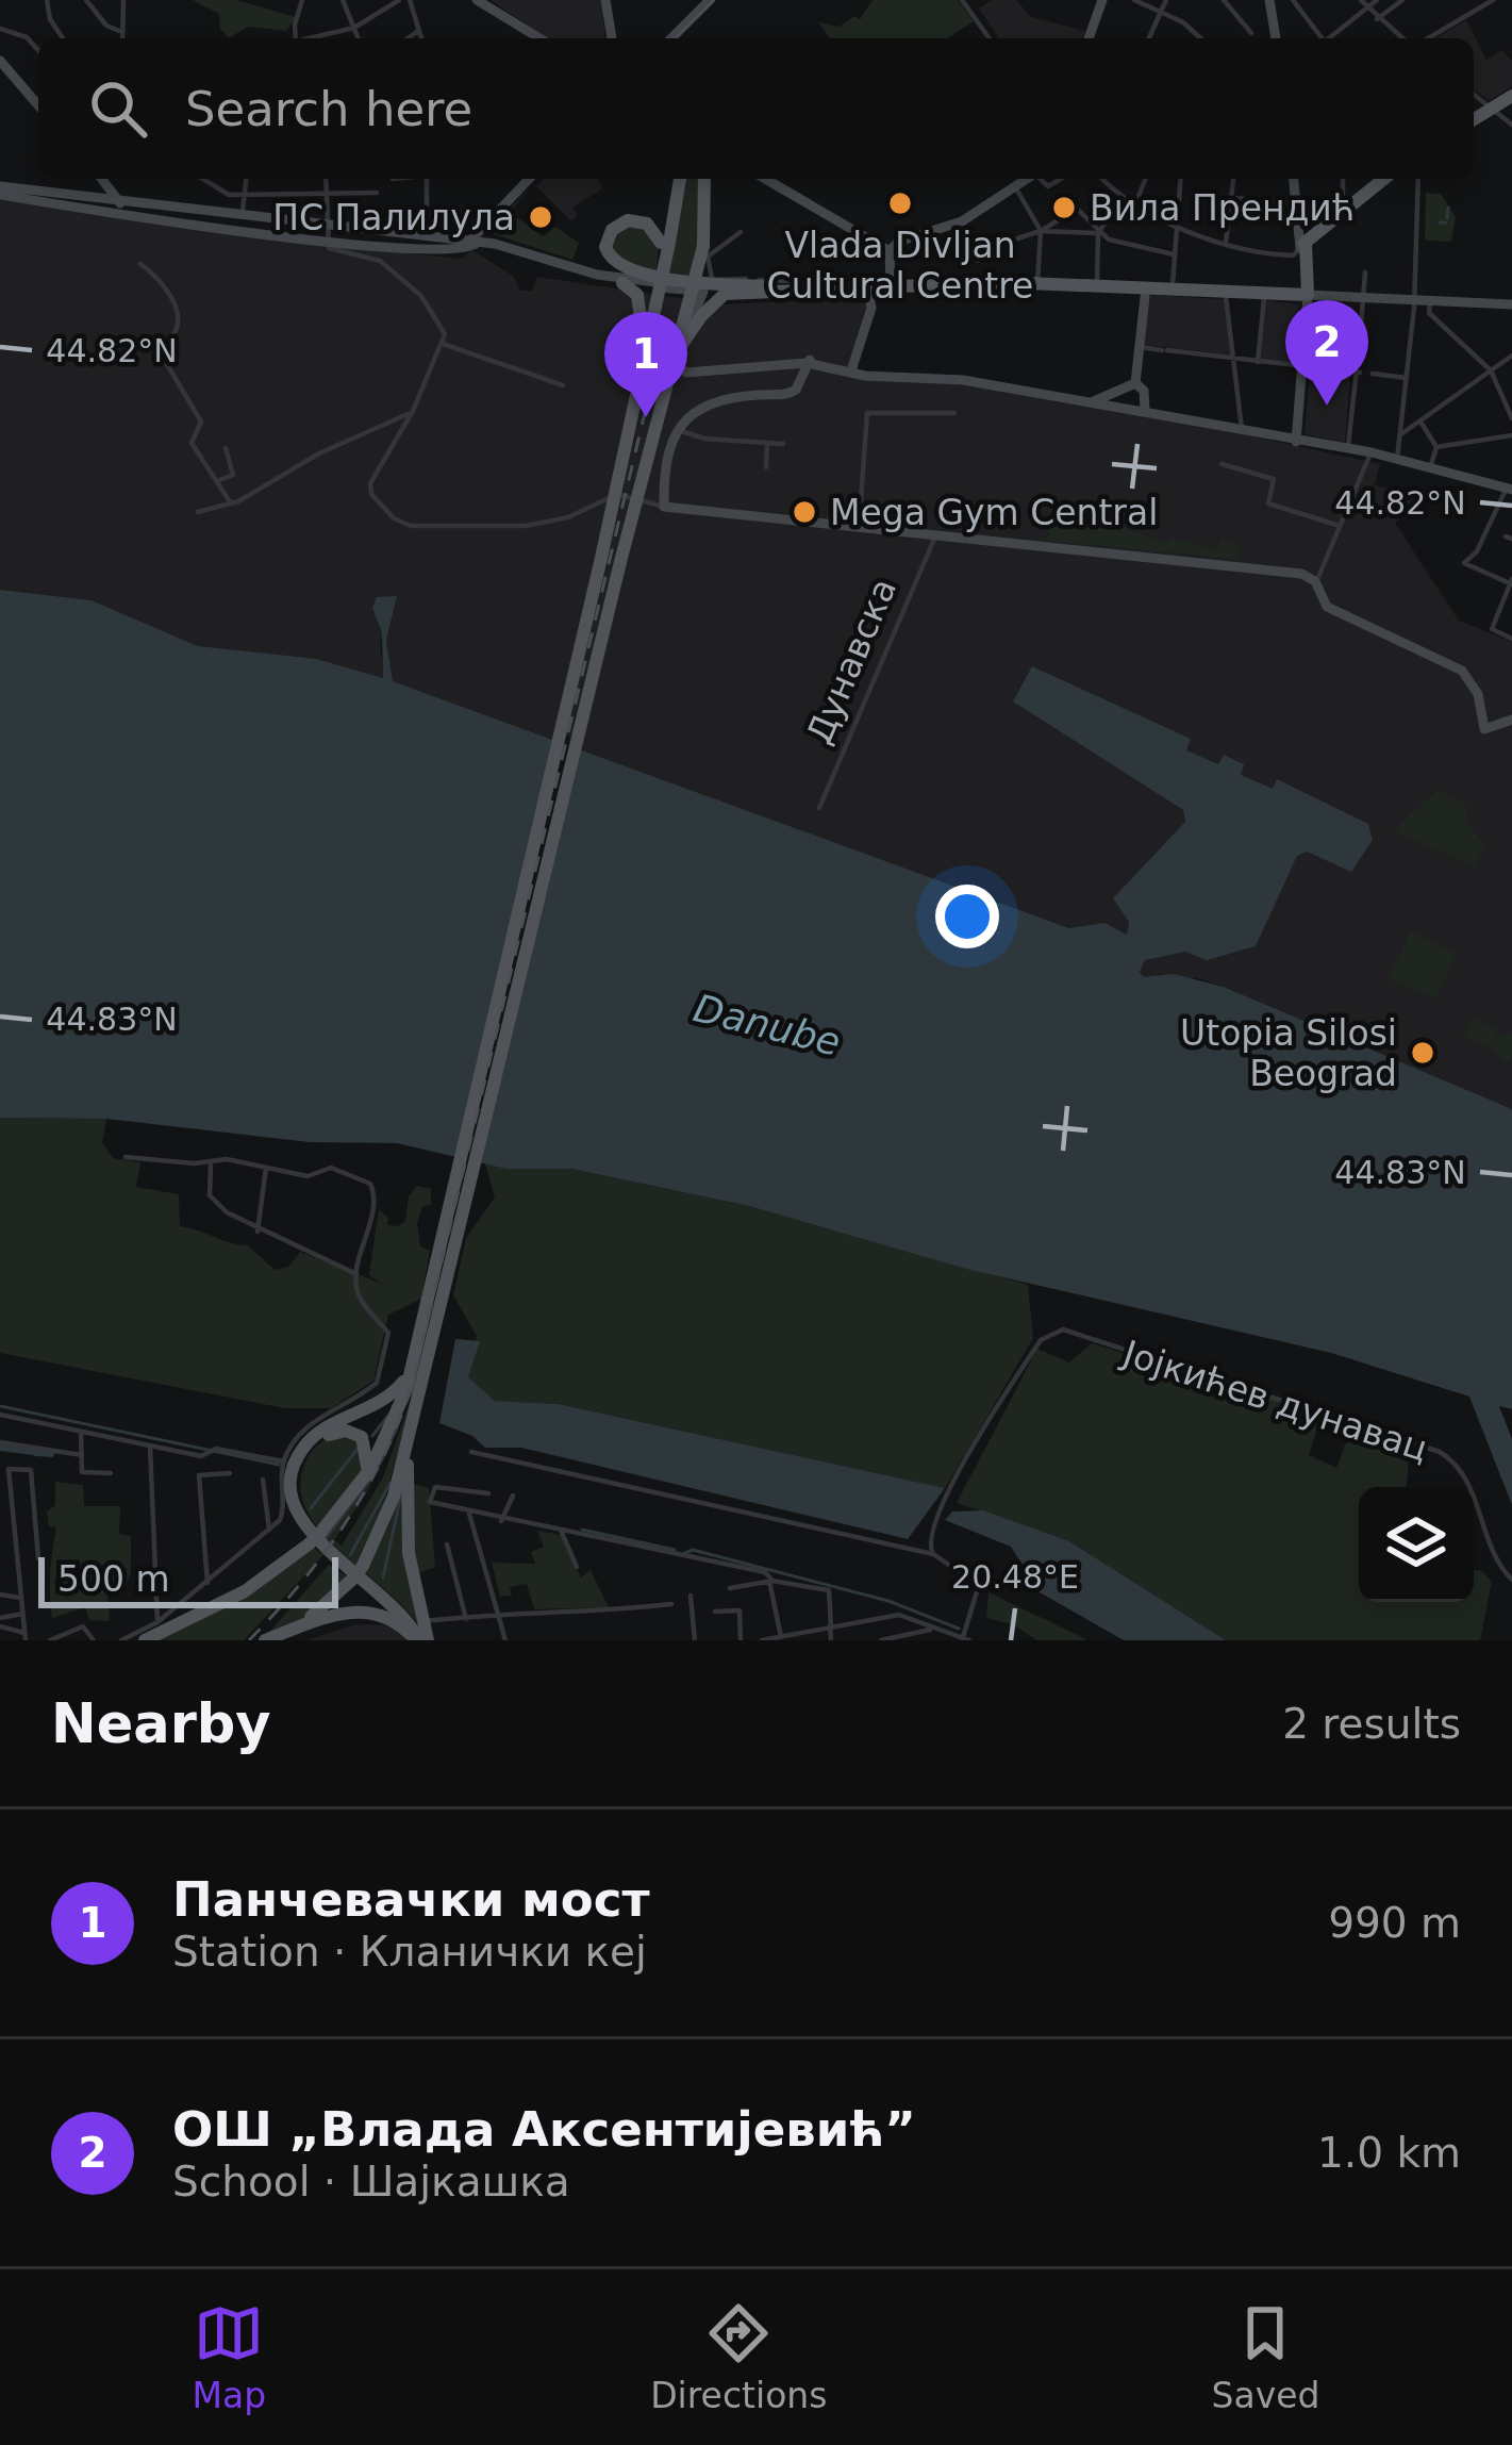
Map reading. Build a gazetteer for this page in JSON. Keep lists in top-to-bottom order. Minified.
{"streets":{"main road":["Дунавска"],"street":["Јојкићев дунавац"]},"water":["Danube"],"places":["Vlada Divljan Cultural Centre","Вила Прендић","ПС Палилула","Mega Gym Central","Utopia Silosi Beograd"],"scale_bar":"500 m","page":{"search":"Search here","pins":["2","1"],"scale":"500 m","heading":["Nearby","2 results"],"list":[{"mark":"1","name":"Панчевачки мост","note":"Station · Кланички кеј","value":"990 m"},{"mark":"2","name":"ОШ „Влада Аксентијевић”","note":"School · Шајкашка","value":"1.0 km"}],"nav":["Map","Directions","Saved"]},"coordinates":["44.82°N","44.83°N","20.48°E"]}
